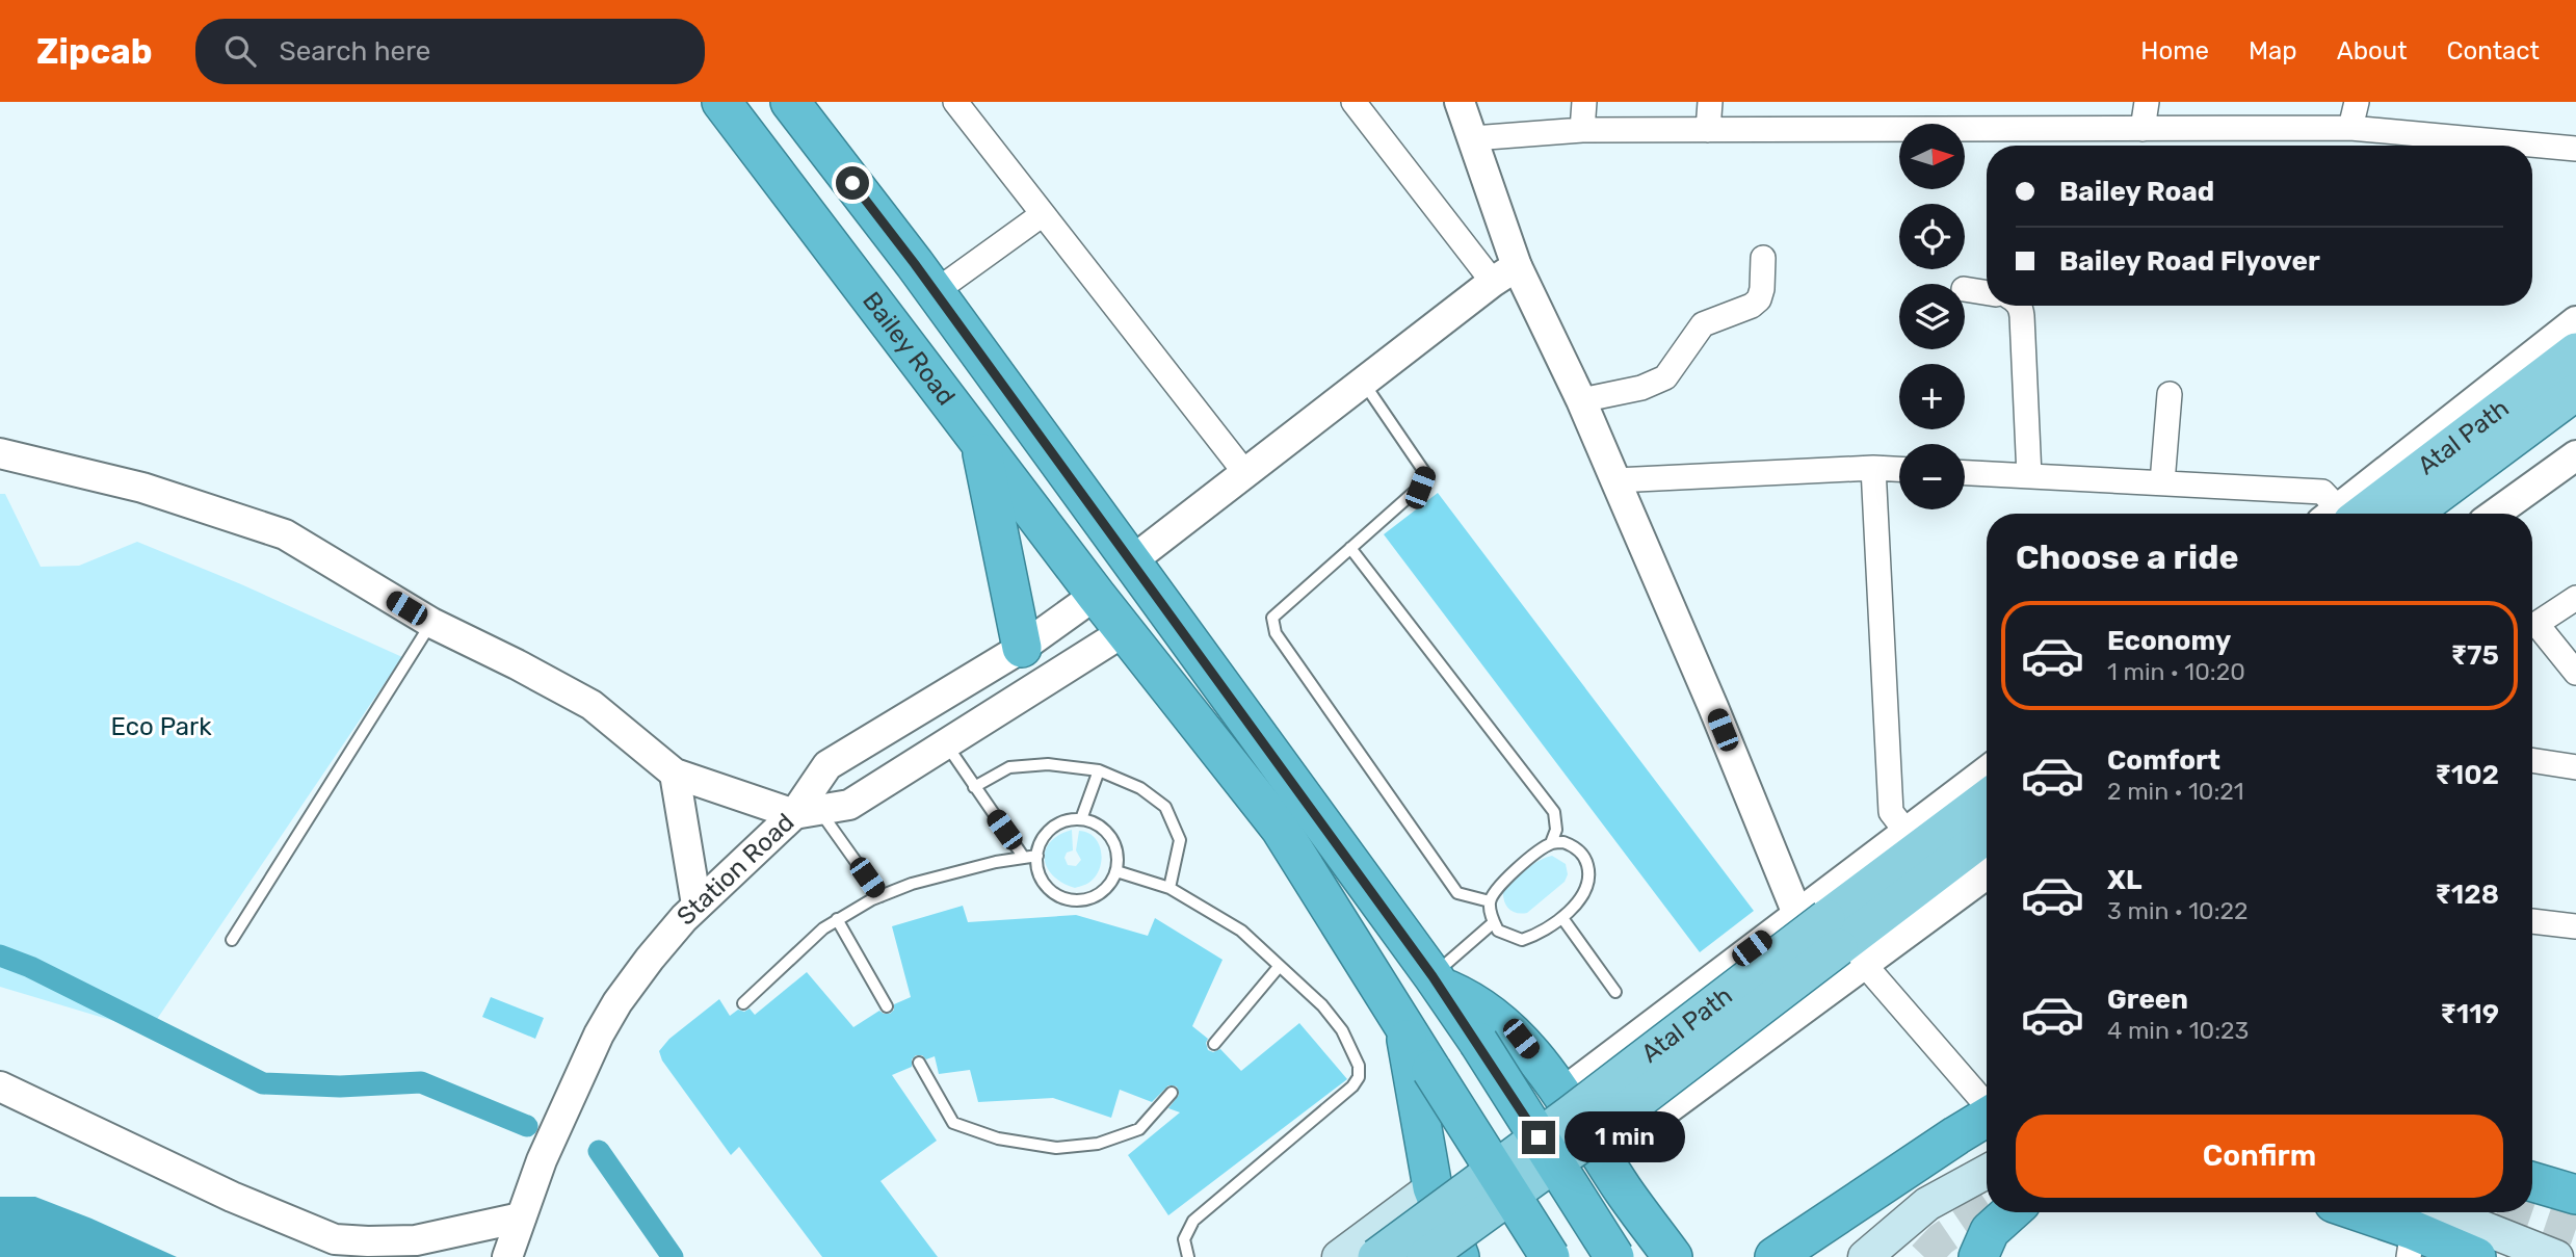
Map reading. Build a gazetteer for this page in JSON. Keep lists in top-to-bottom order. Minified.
{"streets":{"highway":["Bailey Road"],"main road":["Atal Path"],"street":["Station Road"]},"crossings":[["Bailey Road","Station Road"]],"parks":["Eco Park"],"north":"right","page":{"header":"Zipcab","search":"Search here","nav":["Home","Map","About","Contact"],"map_buttons":["+","−"],"banner":["Bailey Road","Bailey Road Flyover"],"heading":"Choose a ride","list":[{"name":"Economy","note":"1 min · 10:20","value":"₹75"},{"name":"Comfort","note":"2 min · 10:21","value":"₹102"},{"name":"XL","note":"3 min · 10:22","value":"₹128"},{"name":"Green","note":"4 min · 10:23","value":"₹119"}],"buttons":"Confirm","bubble":"1 min"}}
